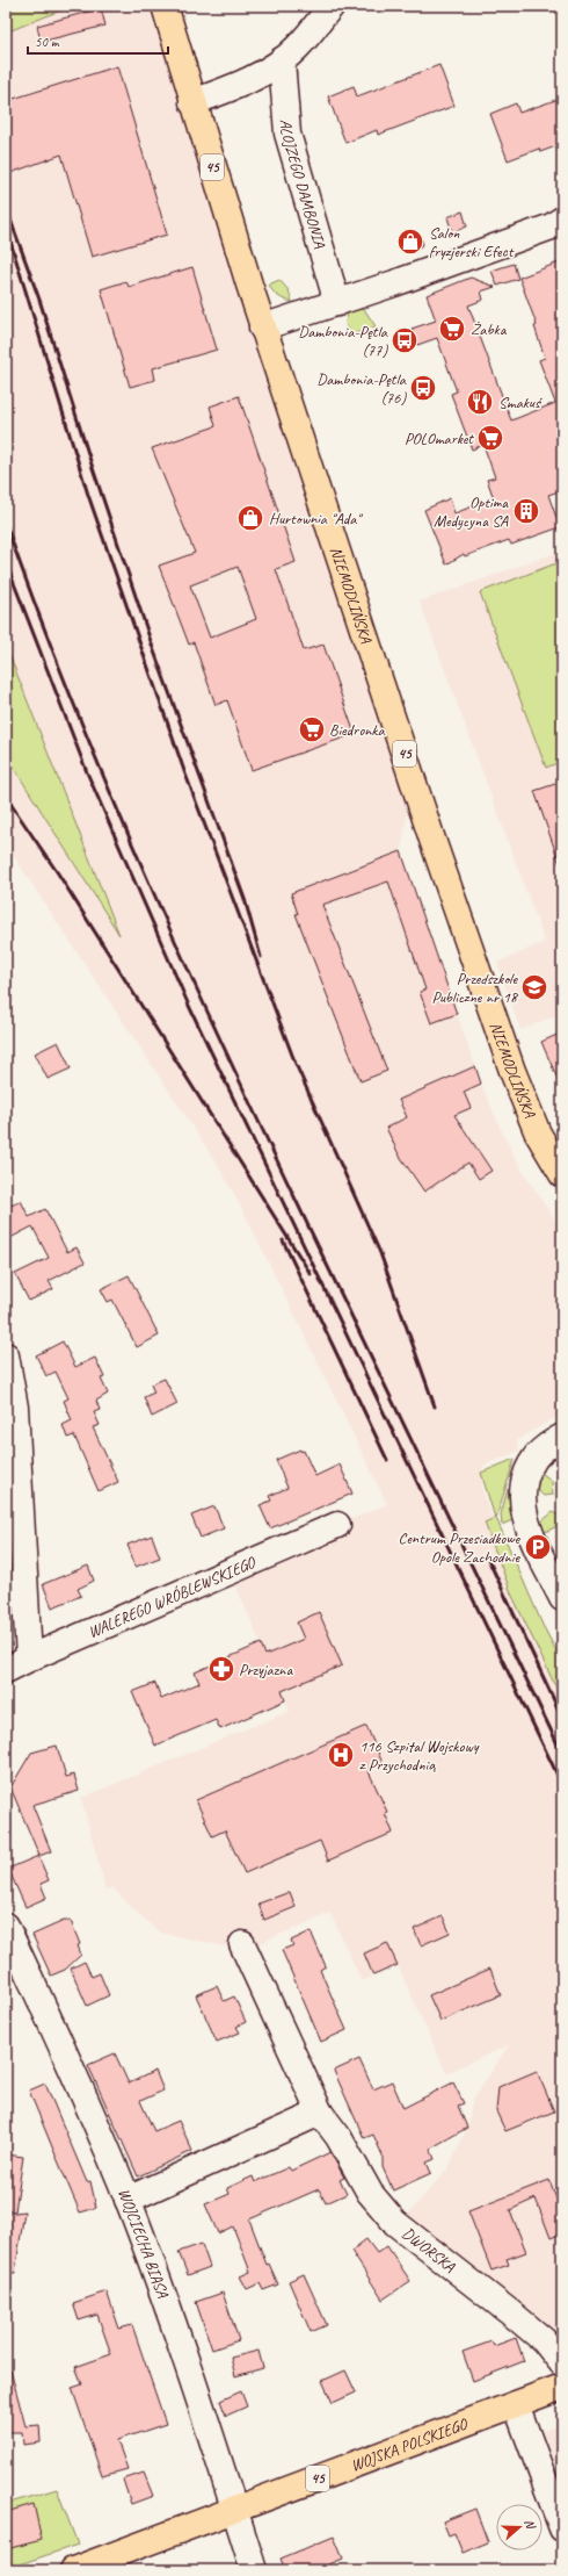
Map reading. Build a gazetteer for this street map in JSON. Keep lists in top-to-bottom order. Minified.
{"streets":{"main road":["45","NIEMODLIŃSKA","WOJSKA POLSKIEGO"],"street":["ALOJZEGO DAMBONIA","WALEREGO WRÓBLEWSKIEGO","WOJCIECHA BIASA","DWORSKA"]},"crossings":[["WOJCIECHA BIASA","WOJSKA POLSKIEGO"]],"places":{"shop":["Salon fryzjerski Efect","Hurtownia \"Ada\""],"supermarket":["Żabka","POLOmarket","Biedronka"],"bus stop":["Dambonia-Pętla (77)","Dambonia-Pętla (76)"],"restaurant":["Smakuś"],"building":["Optima Medycyna SA"],"school or university":["Przedszkole Publiczne nr 18"],"parking":["Centrum Przesiadkowe Opole Zachodnie"],"pharmacy":["Przyjazna"],"hospital":["116 Szpital Wojskowy z Przychodnią"]},"scale_bar":"50 m","north":"right"}
